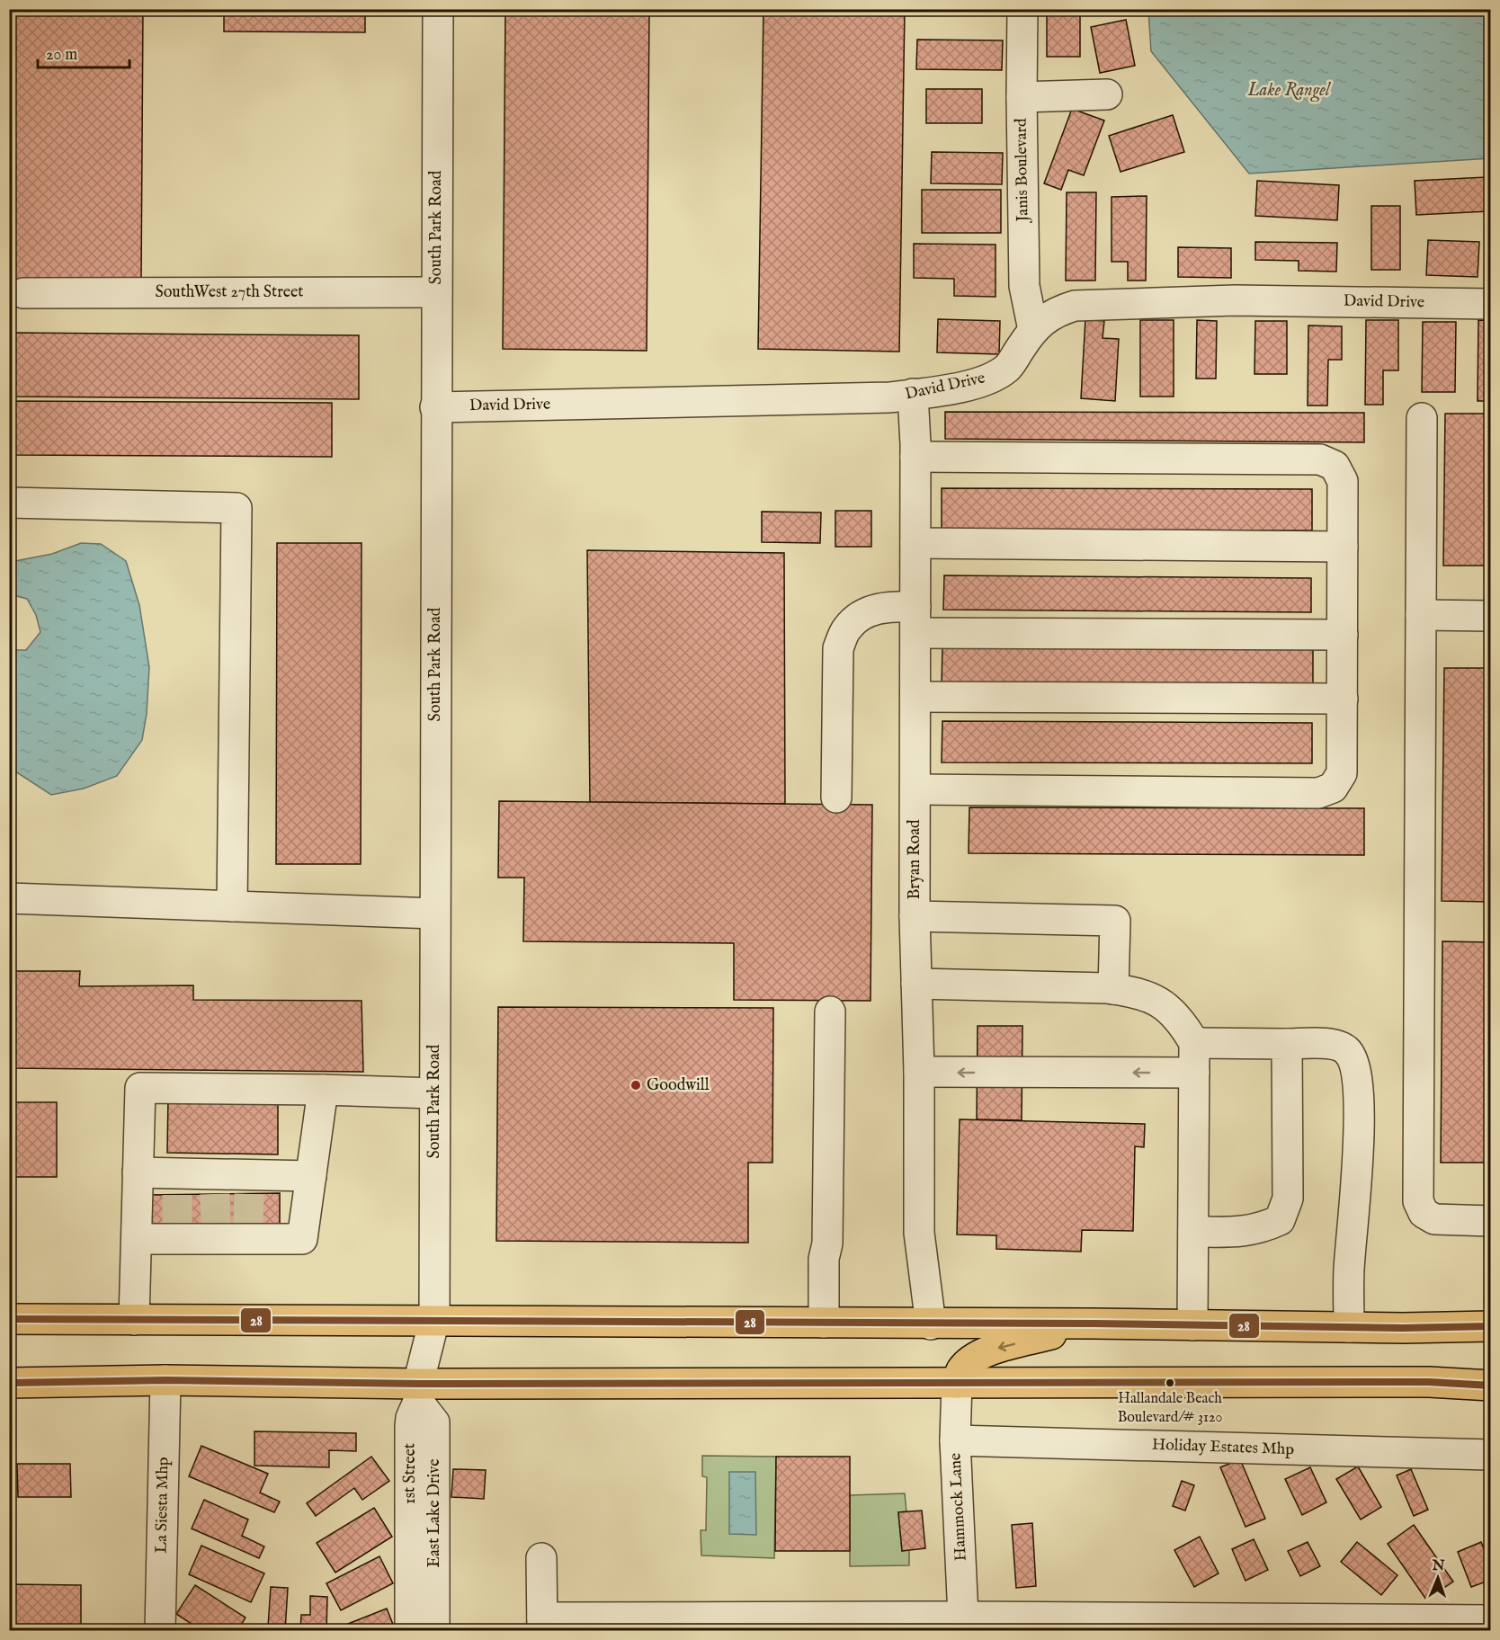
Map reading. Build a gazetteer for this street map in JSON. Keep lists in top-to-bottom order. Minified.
{"streets":{"street":["Janis Boulevard","South Park Road","SouthWest 27th Street","David Drive","Bryan Road","Holiday Estates Mhp","1st Street","La Siesta Mhp","Hammock Lane","East Lake Drive"]},"crossings":[["Janis Boulevard","David Drive"],["South Park Road","SouthWest 27th Street"],["South Park Road","David Drive"],["South Park Road","1st Street"],["David Drive","Bryan Road"],["Holiday Estates Mhp","Hammock Lane"],["1st Street","East Lake Drive"]],"water":["Lake Rangel"],"places":["Goodwill","Hallandale Beach Boulevard/# 3120"],"lines":["transit line 28"],"scale_bar":"20 m","north":"top"}
